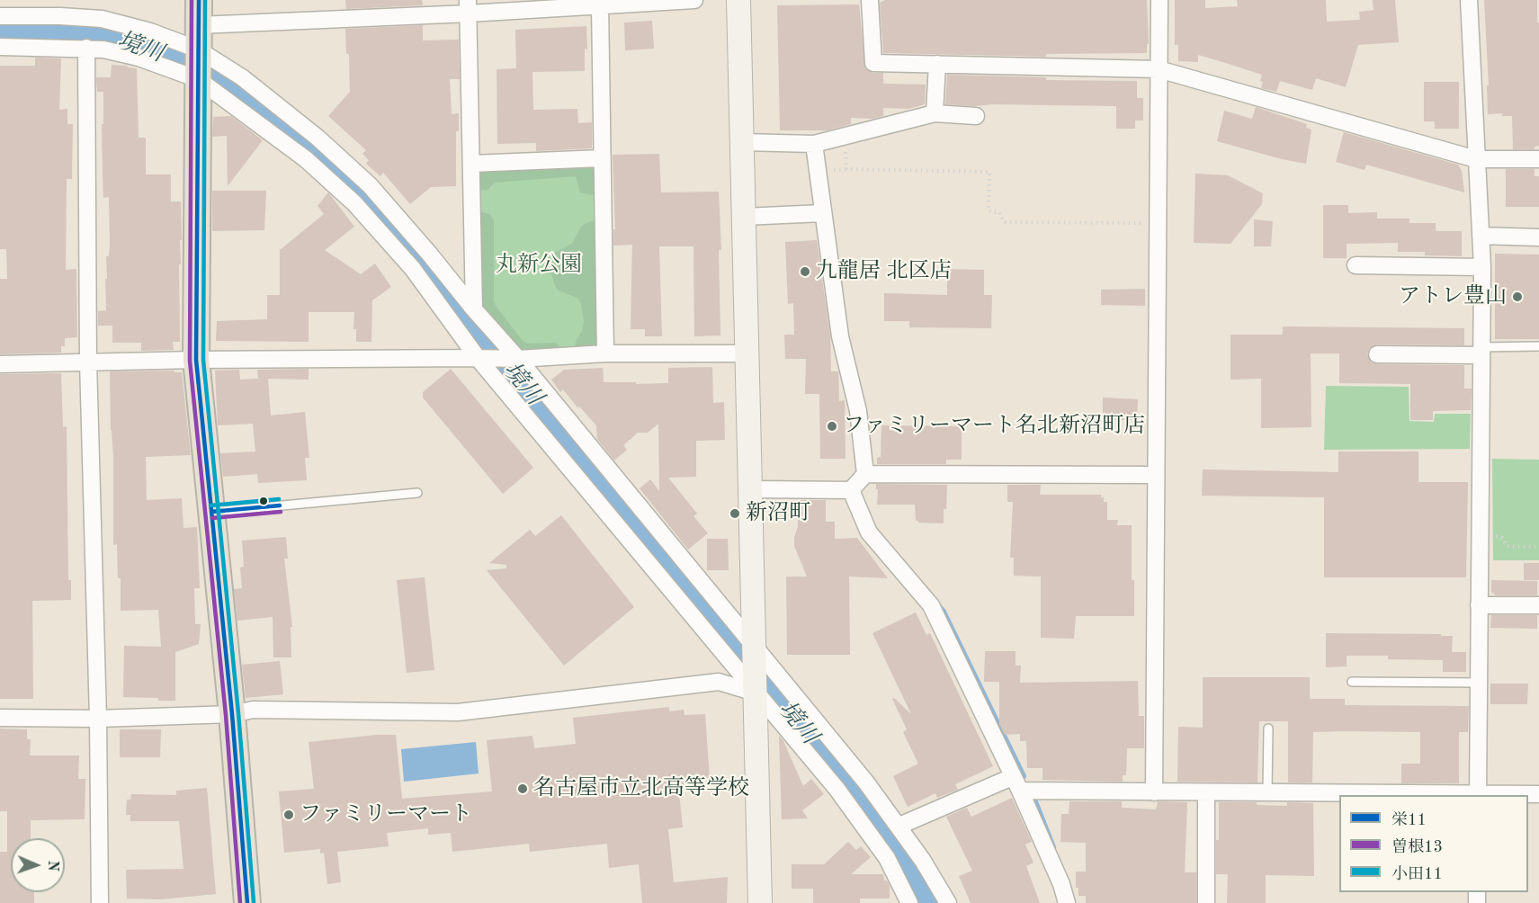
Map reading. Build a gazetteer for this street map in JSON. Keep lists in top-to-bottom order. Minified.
{"water":["境川"],"parks":["丸新公園"],"places":["九龍居 北区店","アトレ豊山","ファミリーマート名北新沼町店","新沼町","名古屋市立北高等学校","ファミリーマート"],"lines":["transit line 栄11","transit line 曽根13","transit line 小田11"],"legend":["栄11","曽根13","小田11"],"north":"right"}
